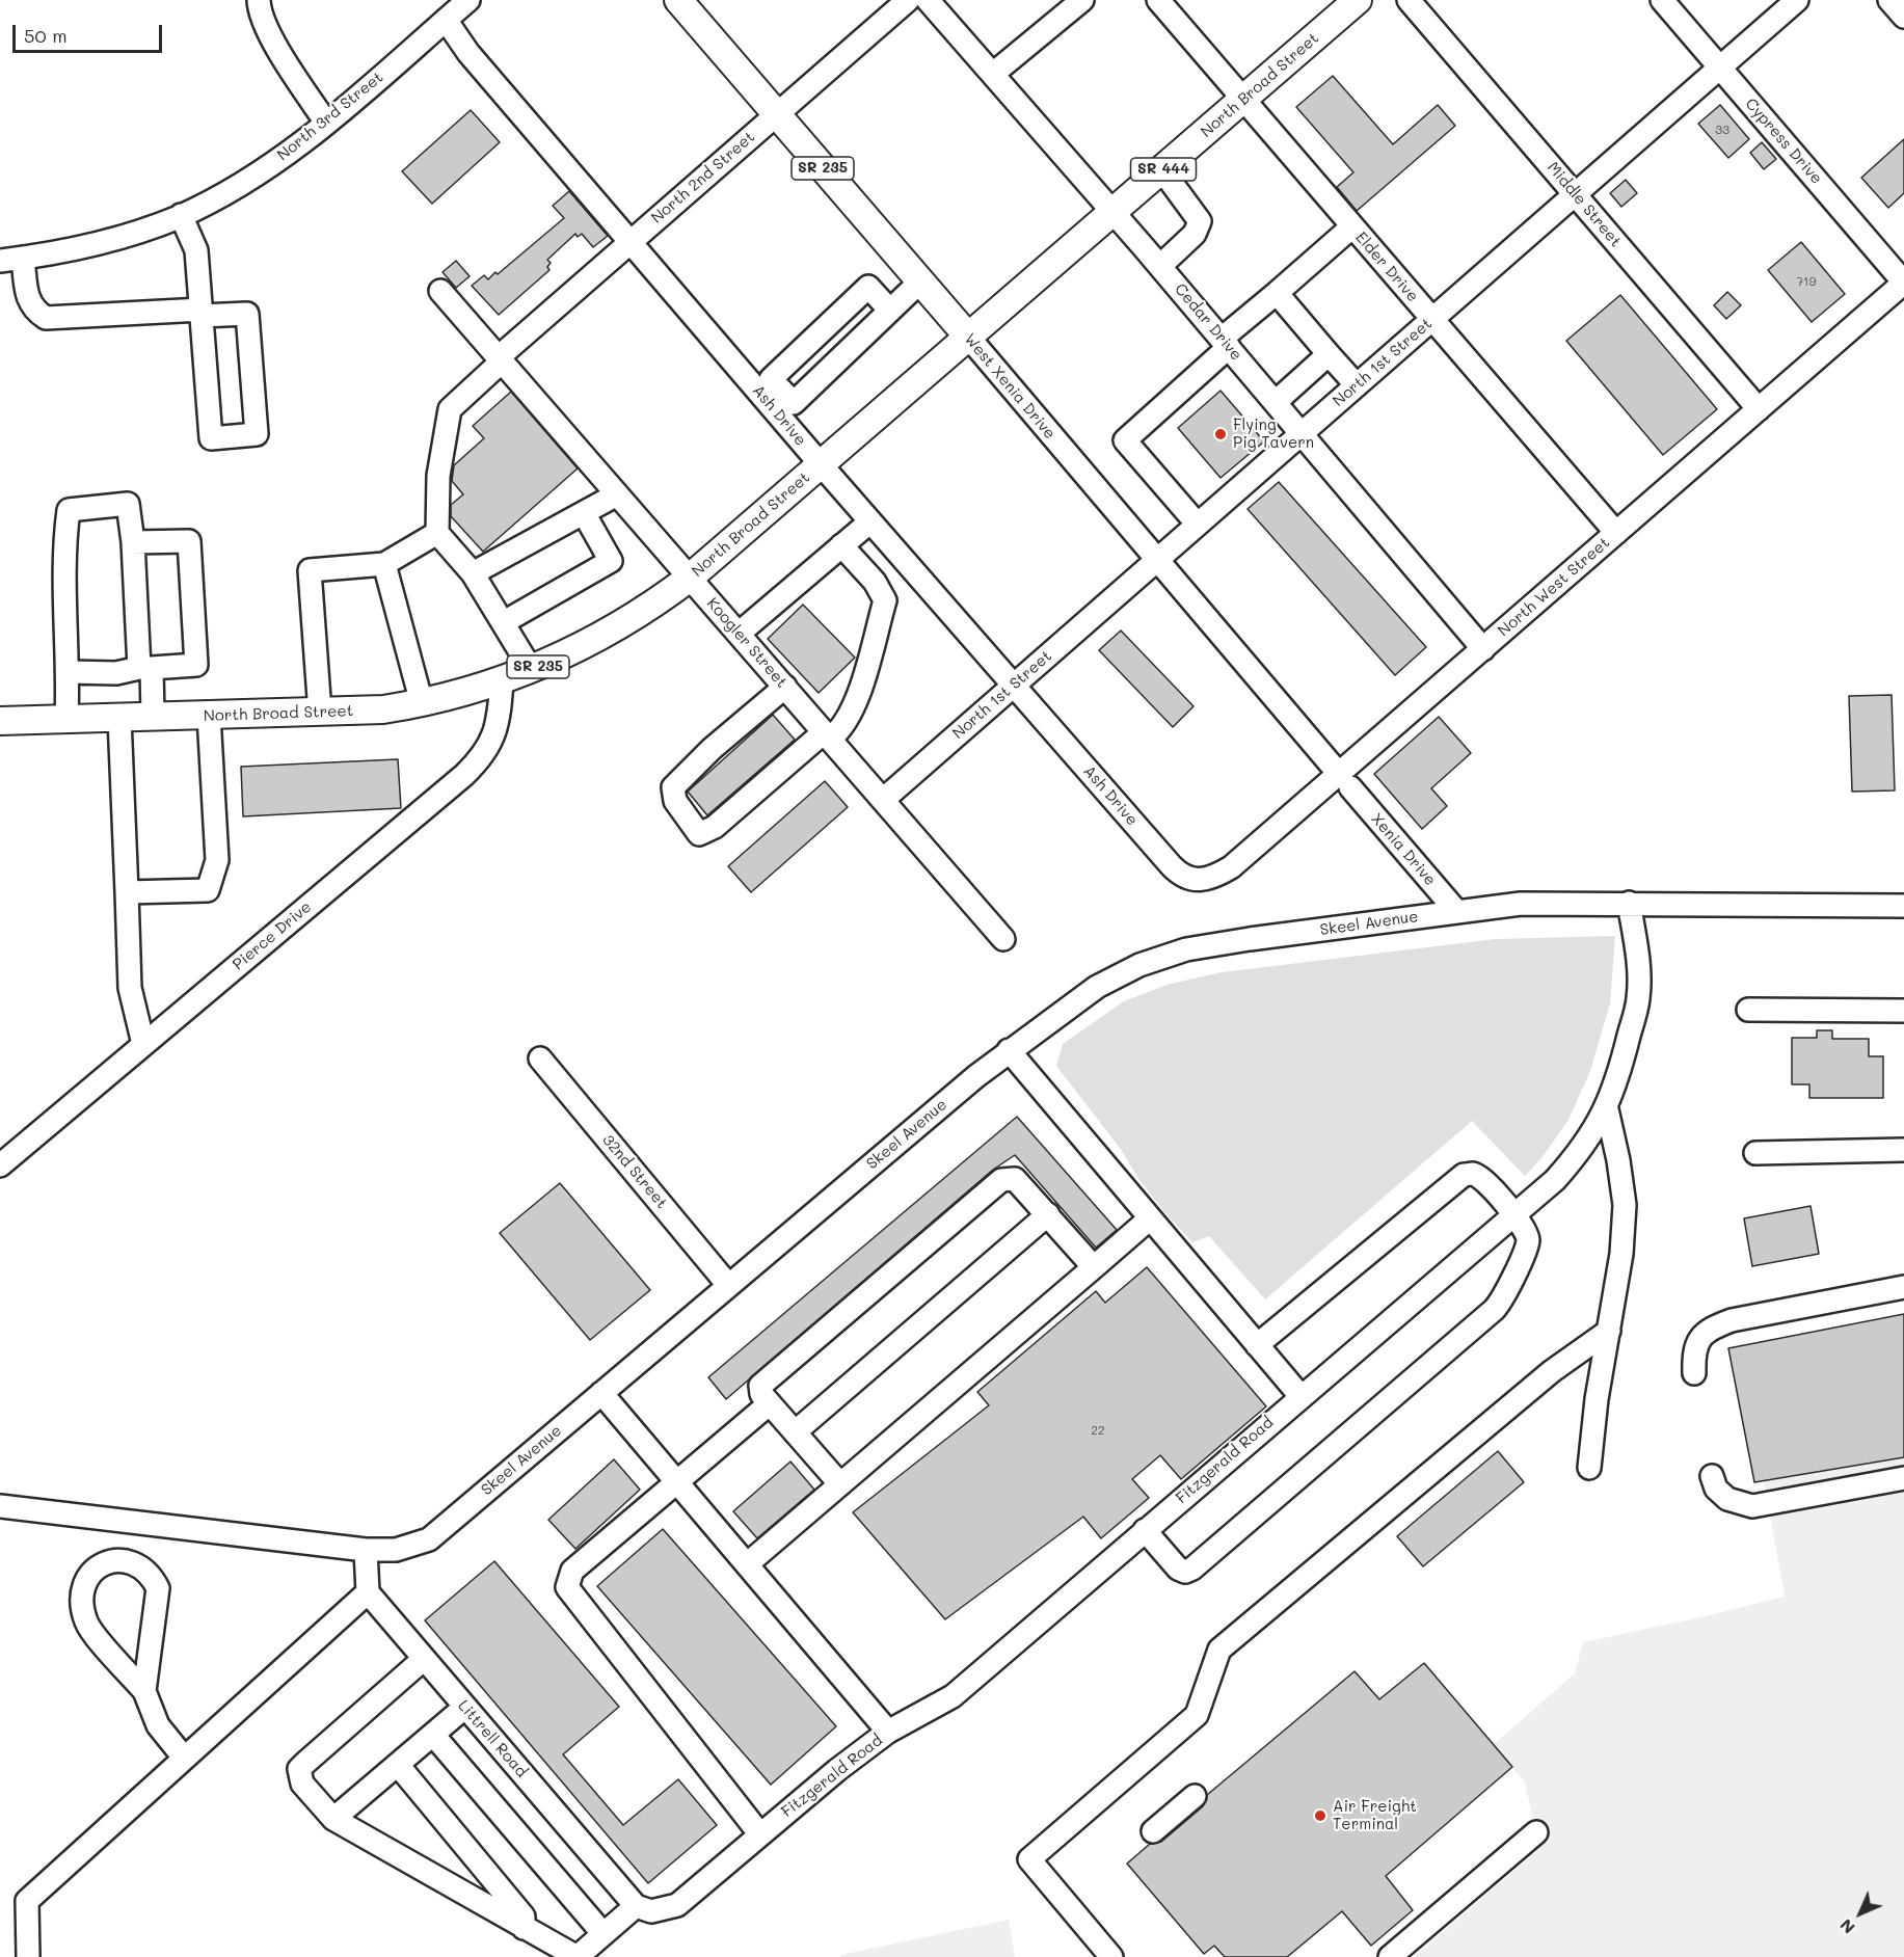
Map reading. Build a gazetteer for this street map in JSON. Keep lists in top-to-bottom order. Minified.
{"streets":{"main road":["North Broad Street","SR 235","SR 444","West Xenia Drive"],"street":["North 3rd Street","Cypress Drive","North 2nd Street","Middle Street","Elder Drive","Cedar Drive","North 1st Street","Ash Drive","North West Street","Koogler Street","Xenia Drive","Skeel Avenue","Pierce Drive","32nd Street","Fitzgerald Road","Littrell Road"]},"crossings":[["North Broad Street","Elder Drive"],["North Broad Street","Cedar Drive"],["North Broad Street","West Xenia Drive"],["North Broad Street","Ash Drive"],["North Broad Street","Koogler Street"],["North Broad Street","Pierce Drive"],["North 3rd Street","Ash Drive"],["Cypress Drive","North 1st Street"],["Cypress Drive","North West Street"],["North 2nd Street","West Xenia Drive"],["North 2nd Street","Ash Drive"],["North 2nd Street","Koogler Street"],["Middle Street","North 1st Street"],["Middle Street","North West Street"],["Elder Drive","North 1st Street"],["Elder Drive","North West Street"],["Cedar Drive","North 1st Street"],["Cedar Drive","North West Street"],["North 1st Street","West Xenia Drive"],["North 1st Street","Ash Drive"],["North 1st Street","Koogler Street"],["West Xenia Drive","North West Street"],["West Xenia Drive","Xenia Drive"],["Ash Drive","North West Street"],["North West Street","Xenia Drive"],["Xenia Drive","Skeel Avenue"],["Skeel Avenue","32nd Street"],["Skeel Avenue","Fitzgerald Road"],["Fitzgerald Road","Littrell Road"]],"places":["Flying Pig Tavern","Air Freight Terminal"],"house_numbers":["33","719","22"],"scale_bar":"50 m","north":"bottom left"}
